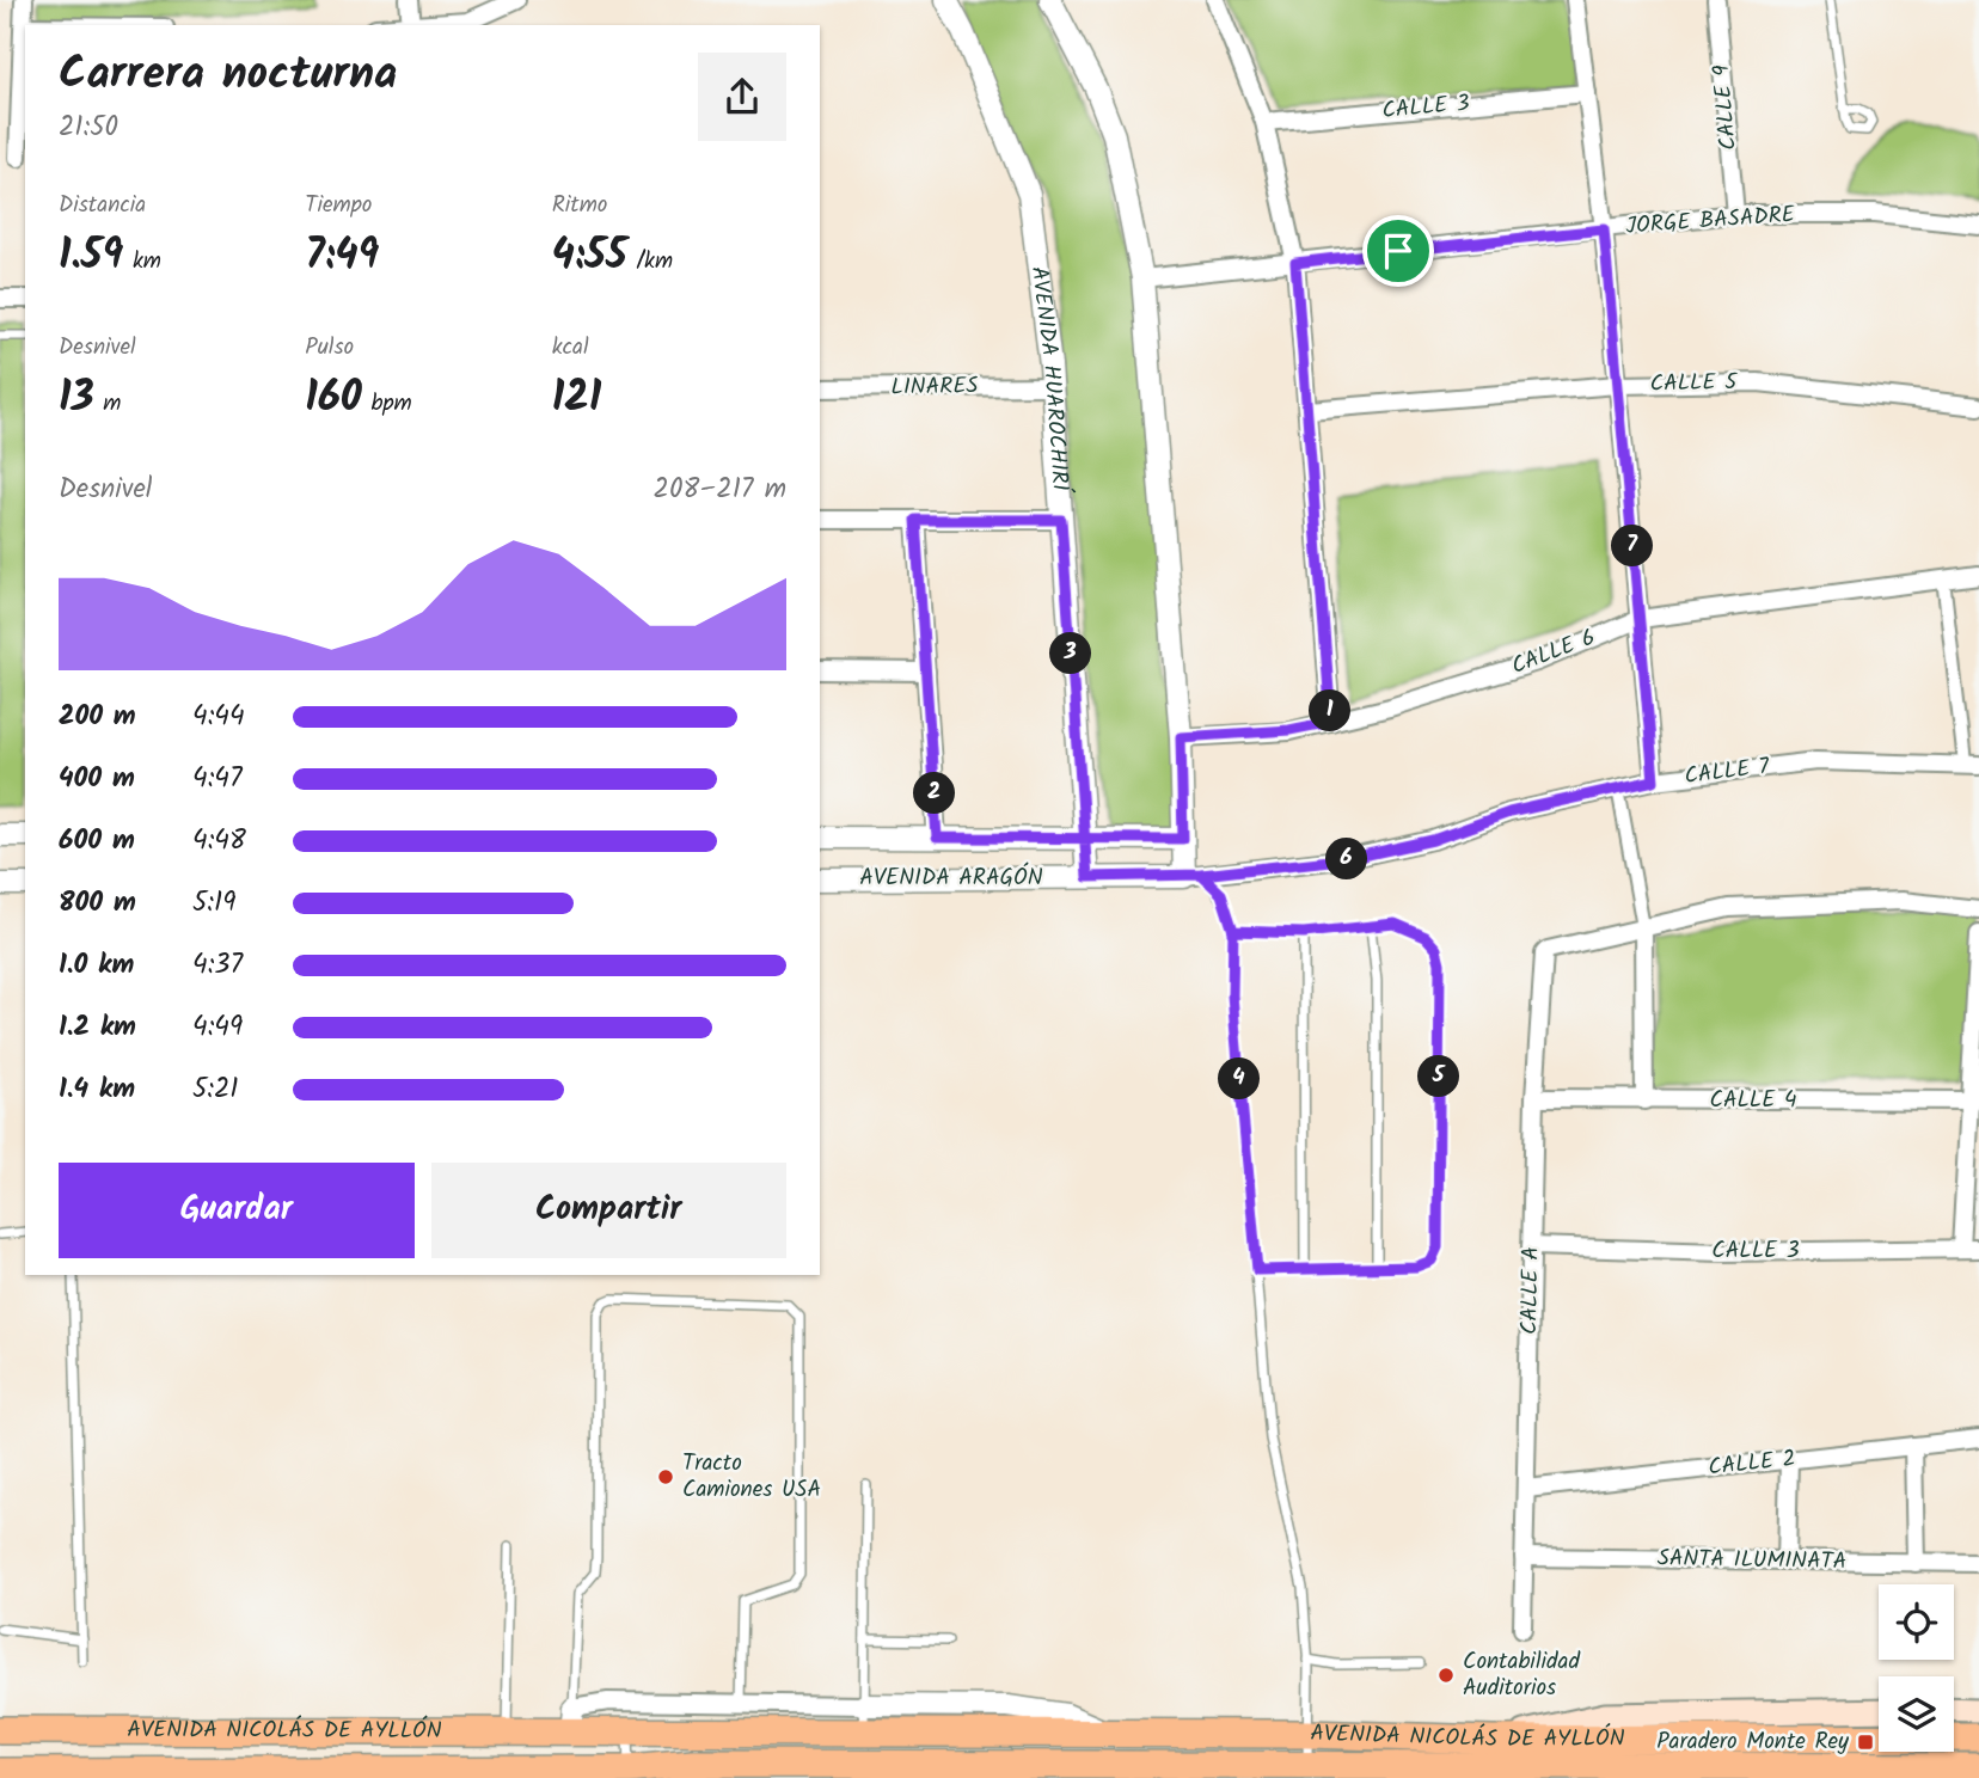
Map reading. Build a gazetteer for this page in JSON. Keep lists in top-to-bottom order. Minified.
{"streets":{"main road":["AVENIDA NICOLÁS DE AYLLÓN"],"street":["CALLE 3","CALLE 9","JORGE BASADRE","AVENIDA HUAROCHIRÍ","CALLE 5","LINARES","CALLE 6","CALLE 7","AVENIDA ARAGÓN","CALLE 4","CALLE A","CALLE 2","SANTA ILUMINATA"]},"crossings":[["CALLE 3","CALLE A"],["CALLE 9","JORGE BASADRE"],["AVENIDA HUAROCHIRÍ","LINARES"],["AVENIDA HUAROCHIRÍ","AVENIDA ARAGÓN"],["CALLE 7","AVENIDA ARAGÓN"],["CALLE 4","CALLE A"],["CALLE A","CALLE 2"],["CALLE A","SANTA ILUMINATA"]],"places":{"other":["Tracto Camiones USA","Contabilidad Auditorios"],"transit":["Paradero Monte Rey"]},"page":{"heading":["Carrera nocturna","21:50"],"stats":[["Distancia","1.59 km"],["Tiempo","7:49"],["Ritmo","4:55 /km"],["Desnivel","13 m"],["Pulso","160 bpm"],["kcal","121"]],"chart":["Desnivel","208–217 m"],"pins":["7","3","1","2","6","5","4"],"list":[{"name":"200 m","note":"4:44"},{"name":"400 m","note":"4:47"},{"name":"600 m","note":"4:48"},{"name":"800 m","note":"5:19"},{"name":"1.0 km","note":"4:37"},{"name":"1.2 km","note":"4:49"},{"name":"1.4 km","note":"5:21"}],"buttons":["Guardar","Compartir"]}}
